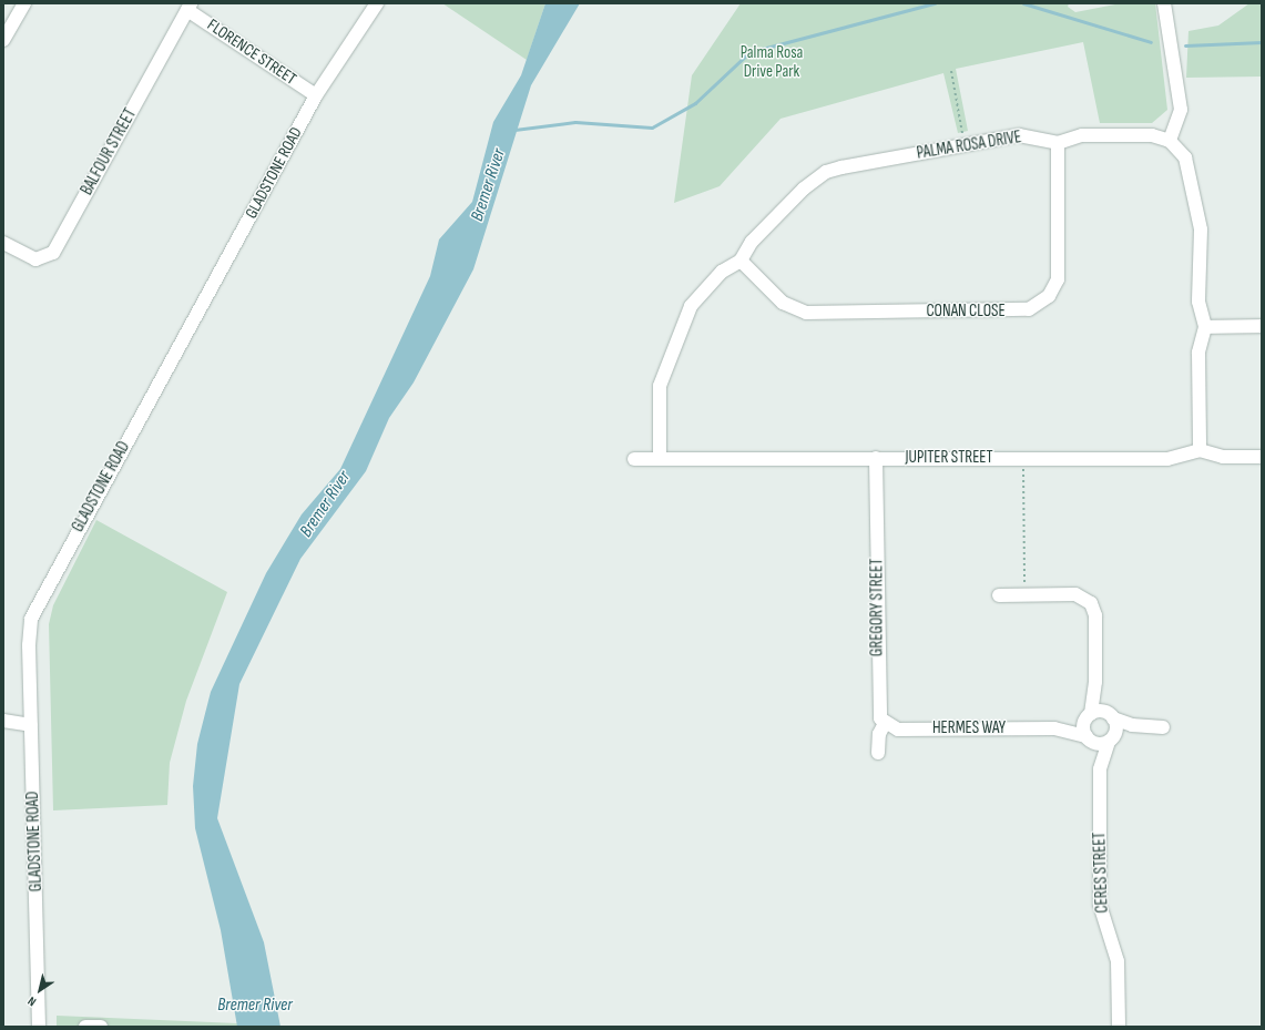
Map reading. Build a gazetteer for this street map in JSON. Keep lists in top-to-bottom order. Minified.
{"streets":{"street":["FLORENCE STREET","PALMA ROSA DRIVE","BALFOUR STREET","GLADSTONE ROAD","CONAN CLOSE","JUPITER STREET","GREGORY STREET","HERMES WAY","CERES STREET"]},"crossings":[["FLORENCE STREET","BALFOUR STREET"],["FLORENCE STREET","GLADSTONE ROAD"],["PALMA ROSA DRIVE","CONAN CLOSE"],["JUPITER STREET","GREGORY STREET"],["GREGORY STREET","HERMES WAY"],["HERMES WAY","CERES STREET"]],"water":["Bremer River"],"parks":["Palma Rosa Drive Park"],"north":"bottom left"}
